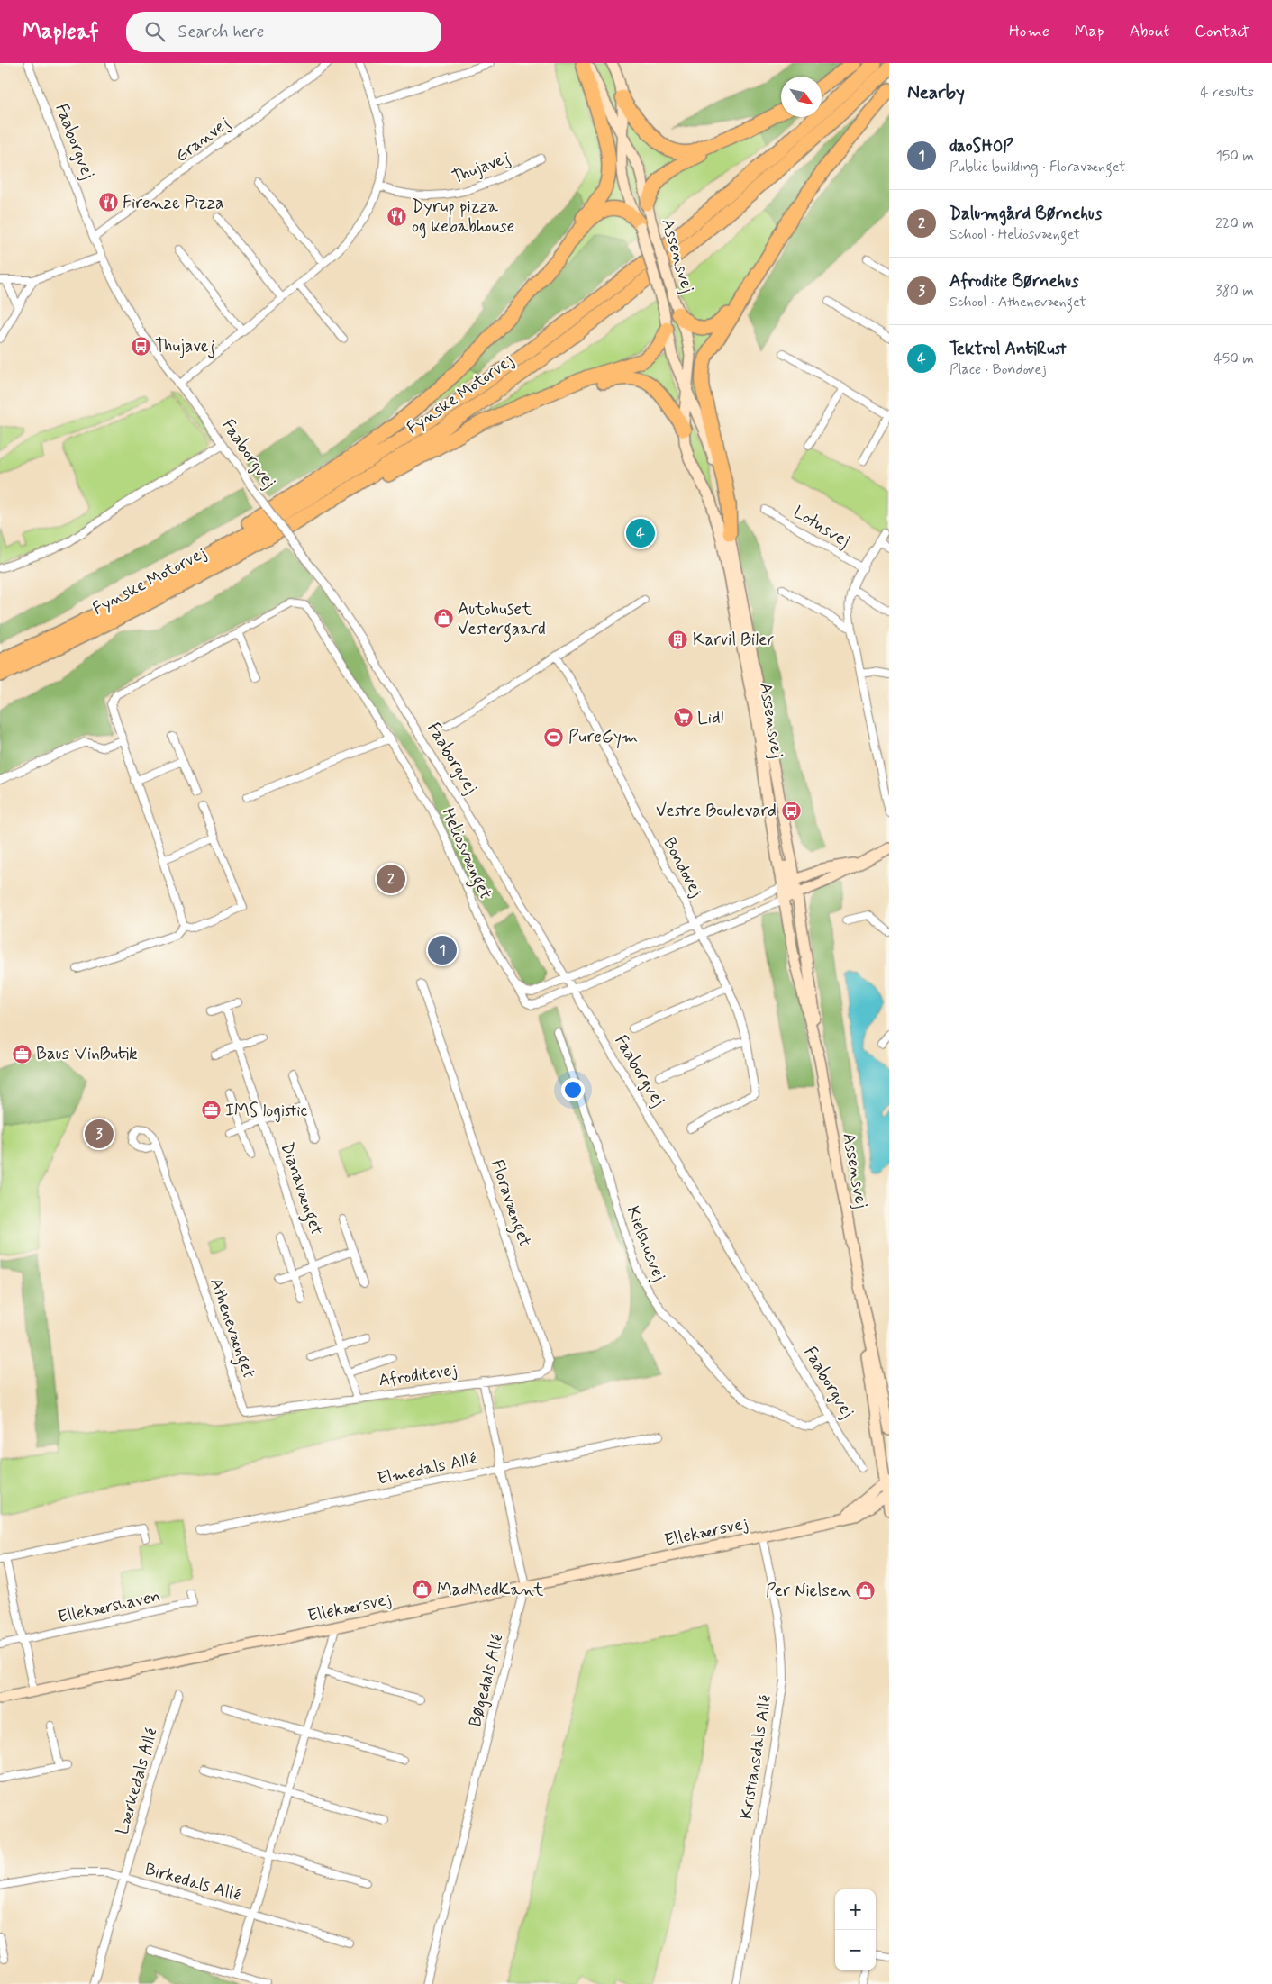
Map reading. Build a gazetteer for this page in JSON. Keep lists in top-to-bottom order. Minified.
{"streets":{"highway":["Fynske Motorvej"],"main road":["Assensvej","Ellekærsvej"],"street":["Granvej","Faaborgvej","Thujavej","Lotusvej","Heliosvænget","Bondovej","Dianavænget","Floravænget","Kielshusvej","Athenevænget","Afroditevej","Elmedals Allé","Ellekærshaven","Bøgedals Allé","Kristiansdals Allé","Lærkedals Allé","Birkedals Allé"]},"crossings":[["Granvej","Faaborgvej"],["Faaborgvej","Heliosvænget"],["Faaborgvej","Kielshusvej"],["Assensvej","Ellekærsvej"],["Dianavænget","Athenevænget"],["Dianavænget","Afroditevej"],["Floravænget","Afroditevej"],["Floravænget","Bøgedals Allé"],["Athenevænget","Afroditevej"],["Afroditevej","Bøgedals Allé"],["Elmedals Allé","Bøgedals Allé"],["Ellekærsvej","Bøgedals Allé"],["Ellekærsvej","Kristiansdals Allé"],["Ellekærsvej","Birkedals Allé"],["Lærkedals Allé","Birkedals Allé"]],"places":{"restaurant":["Firenze Pizza","Dyrup pizza og kebabhouse"],"bus stop":["Thujavej","Vestre Boulevard"],"shop":["Autohuset Vestergaard","MadMedKant","Per Nielsen"],"building":["Karvil Biler"],"supermarket":["Lidl"],"sports":["PureGym"],"office":["Baus VinButik","IMS logistic"]},"north":"bottom right","page":{"header":"Mapleaf","search":"Search here","nav":["Home","Map","About","Contact"],"heading":["Nearby","4 results"],"list":[{"mark":"1","name":"daoSHOP","note":"Public building · Floravænget","value":"150 m"},{"mark":"2","name":"Dalumgård Børnehus","note":"School · Heliosvænget","value":"220 m"},{"mark":"3","name":"Afrodite Børnehus","note":"School · Athenevænget","value":"380 m"},{"mark":"4","name":"Tektrol AntiRust","note":"Place · Bondovej","value":"450 m"}],"pins":["4","2","1","3"],"map_buttons":["+","−"]}}
